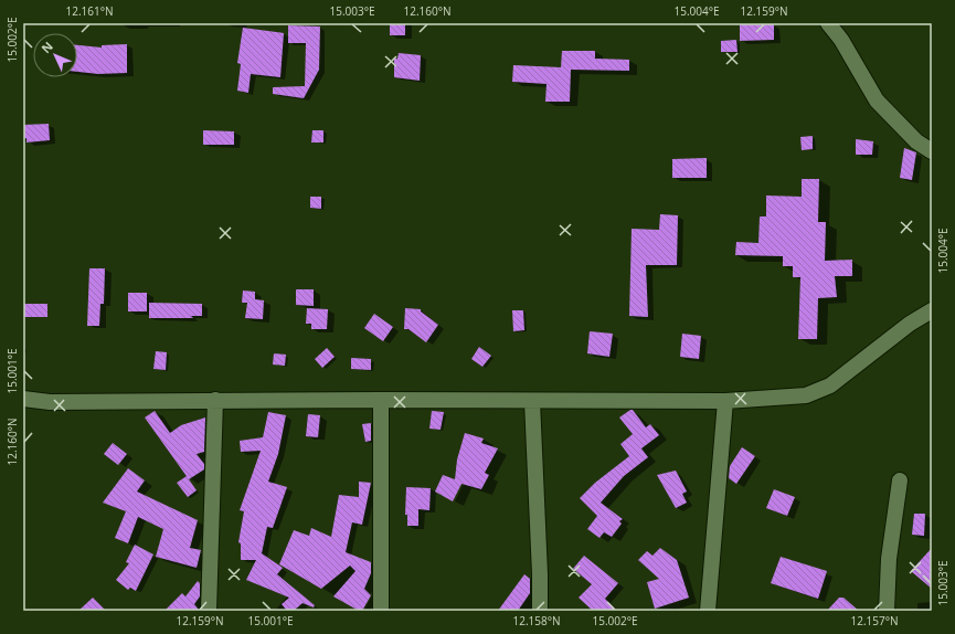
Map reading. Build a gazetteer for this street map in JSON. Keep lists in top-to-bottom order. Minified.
{"north":"top left","coordinates":["12.161°N","15.003°E","12.160°N","15.004°E","12.159°N","15.002°E","15.001°E","12.158°N","12.157°N"]}
